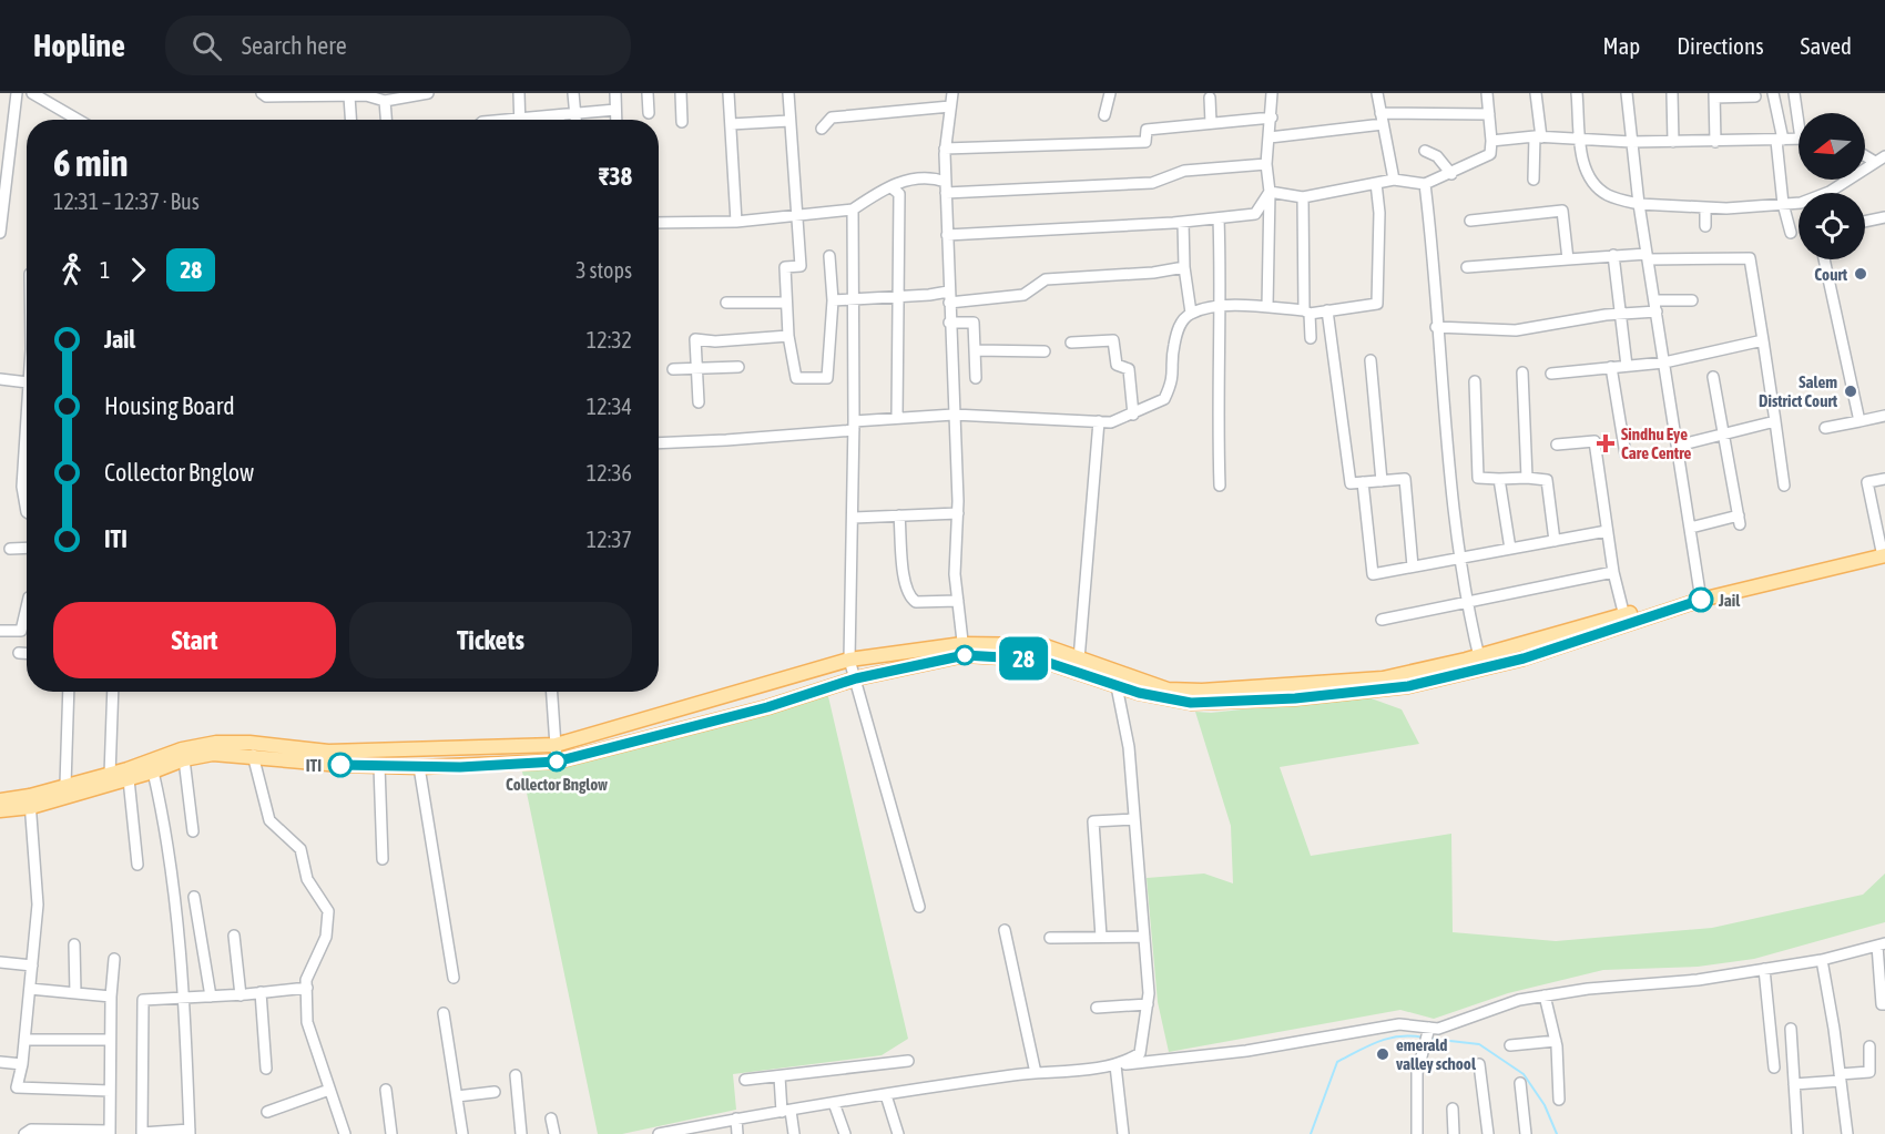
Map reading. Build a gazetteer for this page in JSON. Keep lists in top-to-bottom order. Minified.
{"places":{"other":["Court","Salem District Court","Jail","Collector Bnglow","ITI","emerald valley school"],"health":["Sindhu Eye Care Centre"]},"lines":["bus line 28"],"north":"left","page":{"header":"Hopline","search":"Search here","nav":["Map","Directions","Saved"],"on_map":"28","heading":["6 min","12:31 – 12:37 · Bus","₹38"],"legs":["1","28","3 stops"],"list":[{"name":"Jail","value":"12:32"},{"name":"Housing Board","value":"12:34"},{"name":"Collector Bnglow","value":"12:36"},{"name":"ITI","value":"12:37"}],"buttons":["Start","Tickets"]}}
